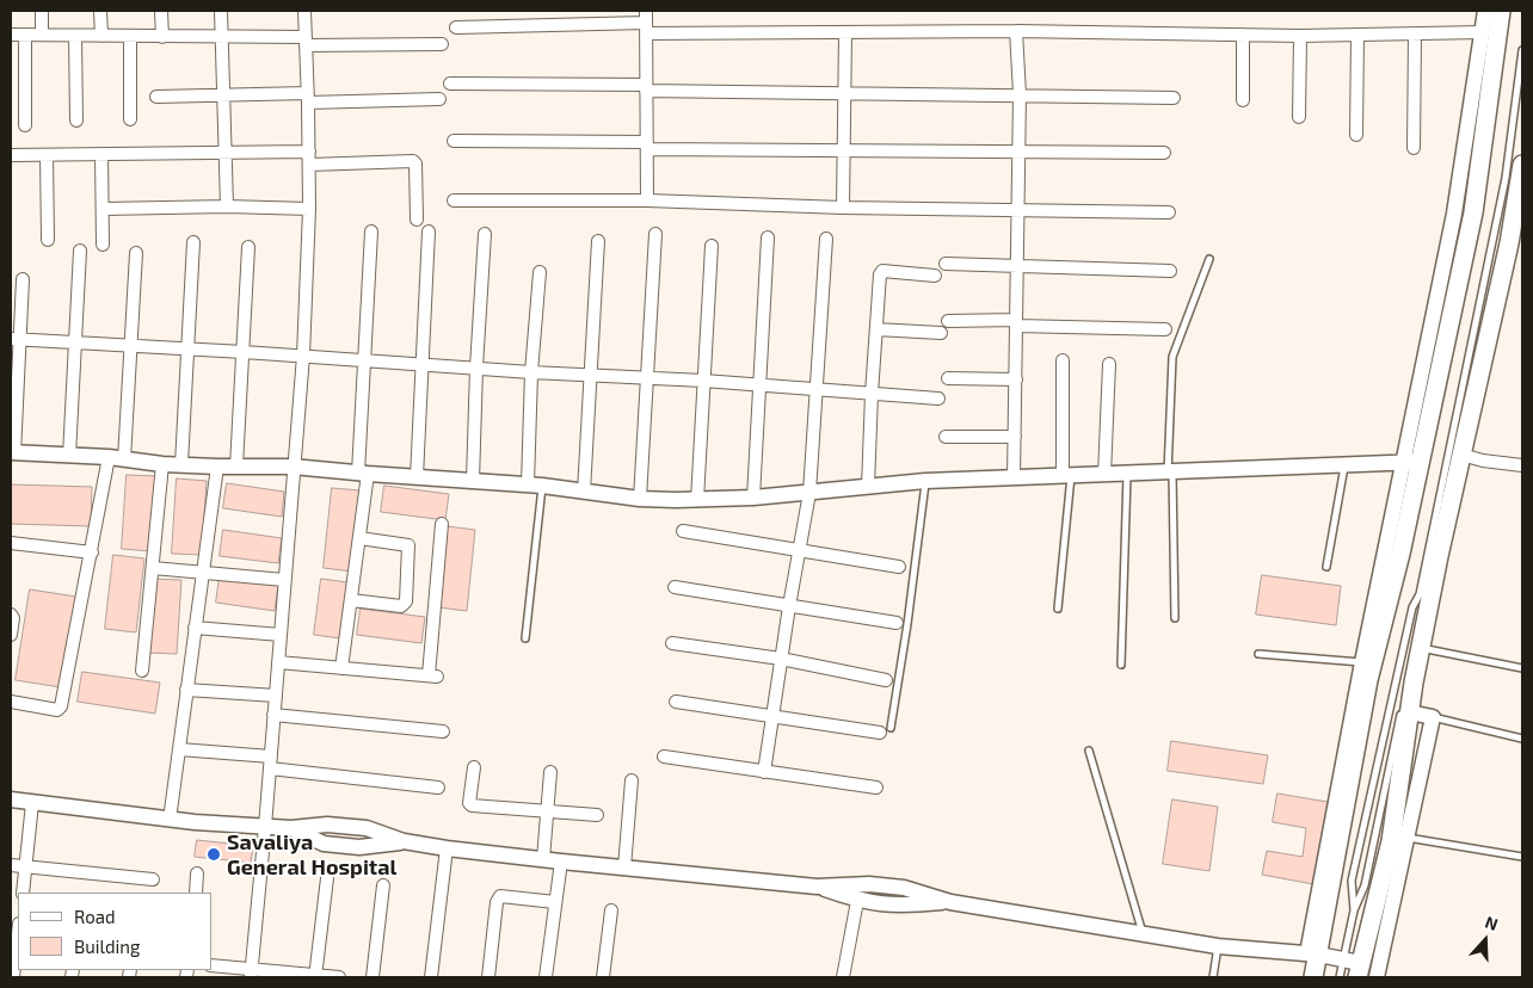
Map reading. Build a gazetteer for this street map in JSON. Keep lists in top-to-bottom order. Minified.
{"places":["Savaliya General Hospital"],"legend":["Road","Building"],"north":"top"}
